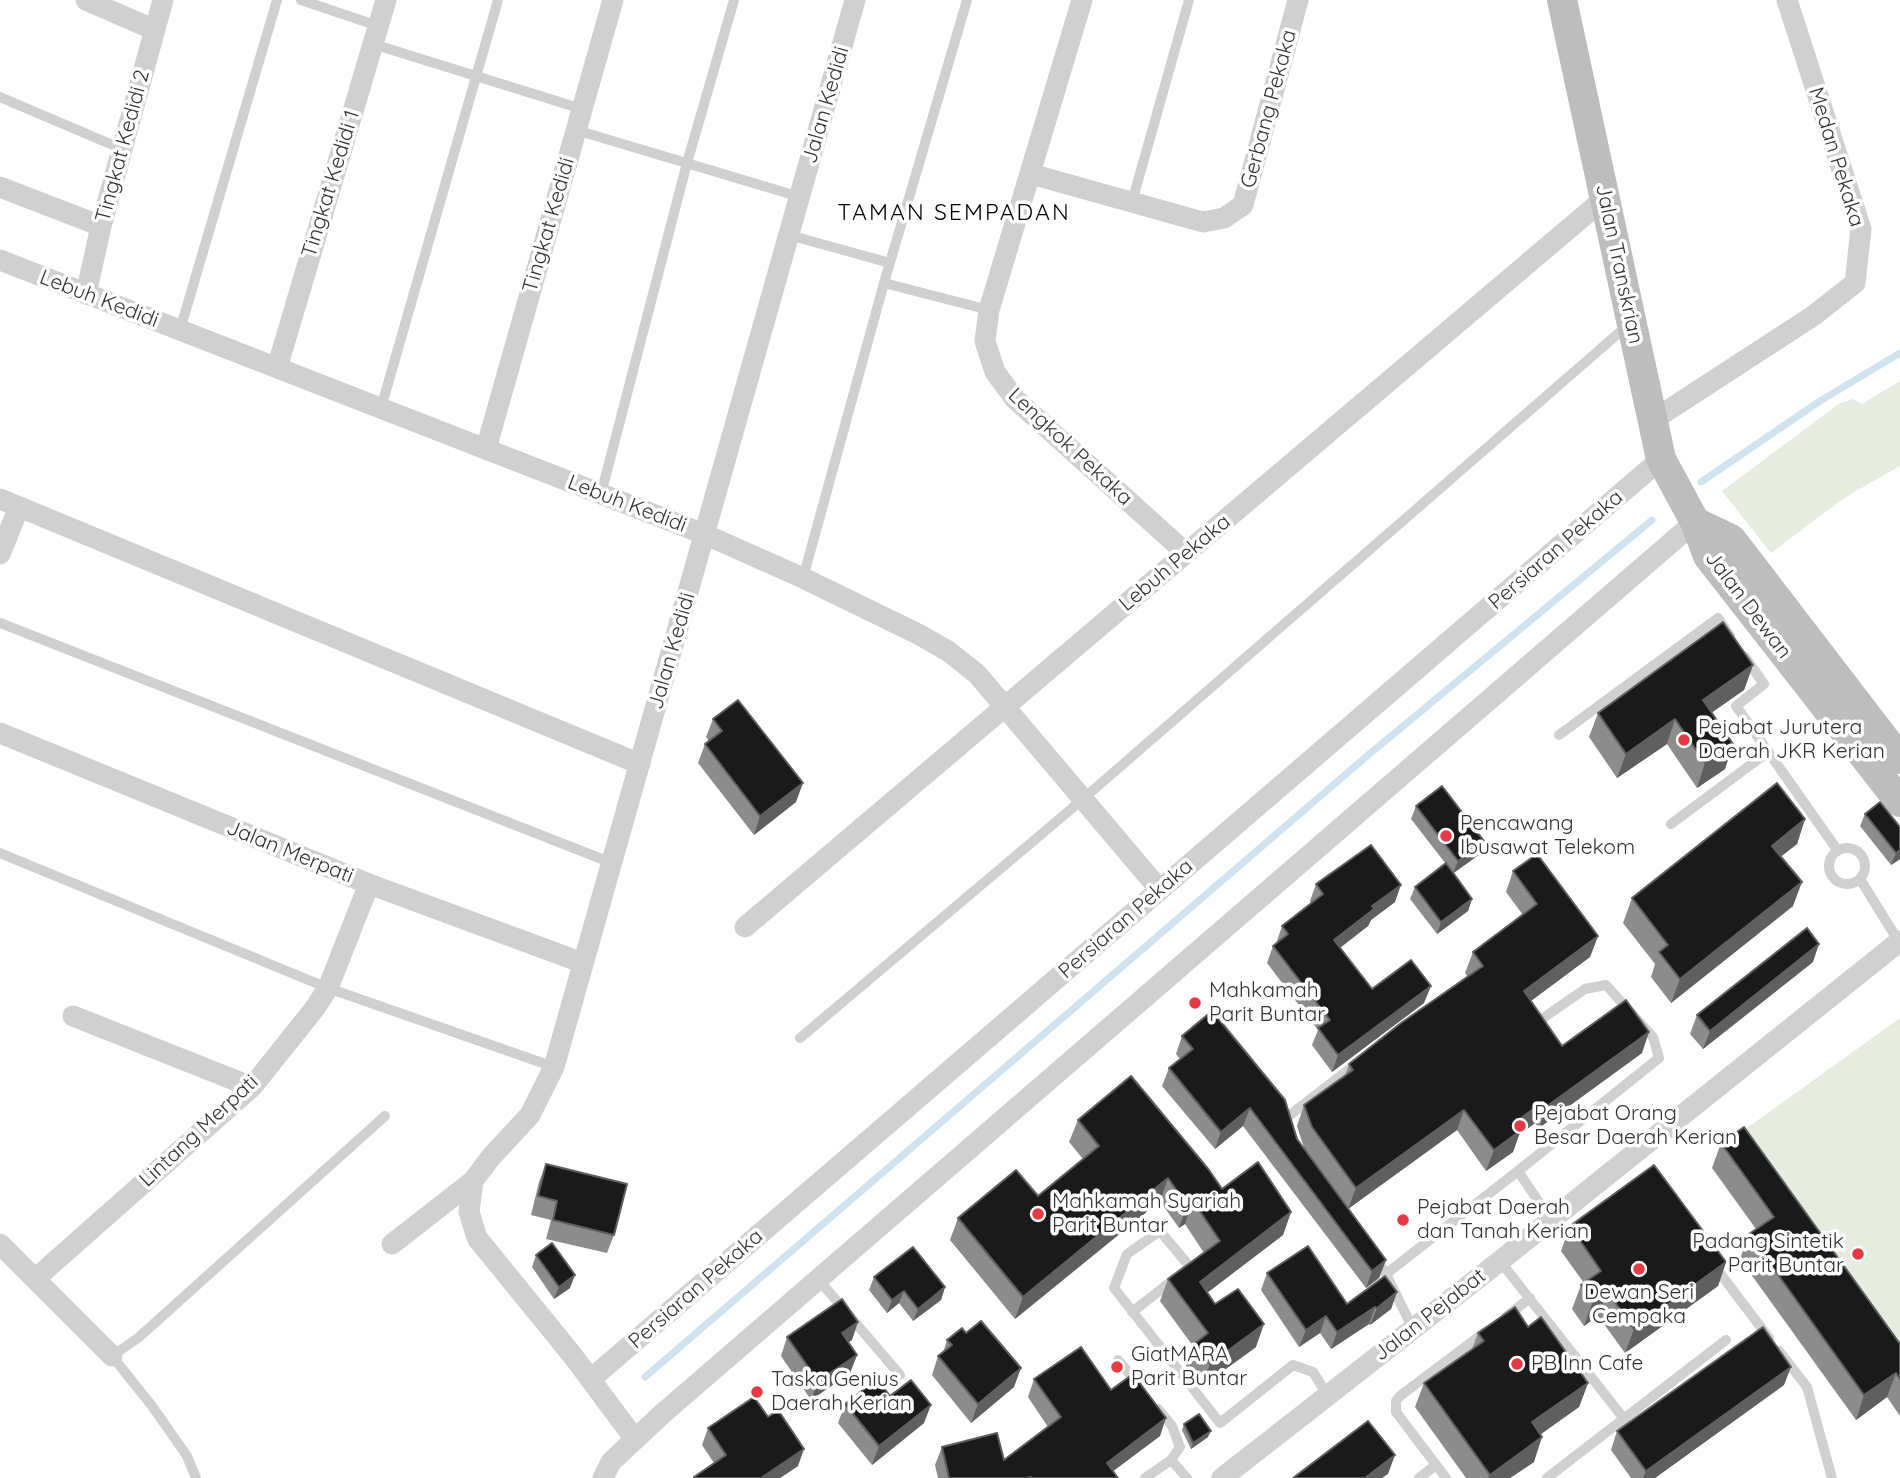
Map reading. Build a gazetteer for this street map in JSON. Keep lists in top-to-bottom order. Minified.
{"streets":{"main road":["Jalan Transkrian","Jalan Dewan"],"street":["Jalan Kedidi","Gerbang Pekaka","Tingkat Kedidi 2","Medan Pekaka","Tingkat Kedidi 1","Tingkat Kedidi","Lebuh Kedidi","Lengkok Pekaka","Persiaran Pekaka","Lebuh Pekaka","Jalan Merpati","Lintang Merpati","Jalan Pejabat"]},"crossings":[["Jalan Kedidi","Lebuh Kedidi"],["Jalan Kedidi","Jalan Merpati"],["Gerbang Pekaka","Lengkok Pekaka"],["Tingkat Kedidi 2","Lebuh Kedidi"],["Medan Pekaka","Jalan Transkrian"],["Tingkat Kedidi 1","Lebuh Kedidi"],["Tingkat Kedidi","Lebuh Kedidi"],["Jalan Transkrian","Persiaran Pekaka"],["Jalan Transkrian","Lebuh Pekaka"],["Jalan Transkrian","Jalan Dewan"],["Lebuh Kedidi","Persiaran Pekaka"],["Lebuh Kedidi","Lebuh Pekaka"],["Lengkok Pekaka","Lebuh Pekaka"],["Jalan Merpati","Lintang Merpati"]],"districts":["TAMAN SEMPADAN"],"places":["Pejabat Jurutera Daerah JKR Kerian","Pencawang Ibusawat Telekom","Mahkamah Parit Buntar","Pejabat Orang Besar Daerah Kerian","Mahkamah Syariah Parit Buntar","Pejabat Daerah dan Tanah Kerian","Padang Sintetik Parit Buntar","Dewan Seri Cempaka","PB Inn Cafe","GiatMARA Parit Buntar","Taska Genius Daerah Kerian"]}
